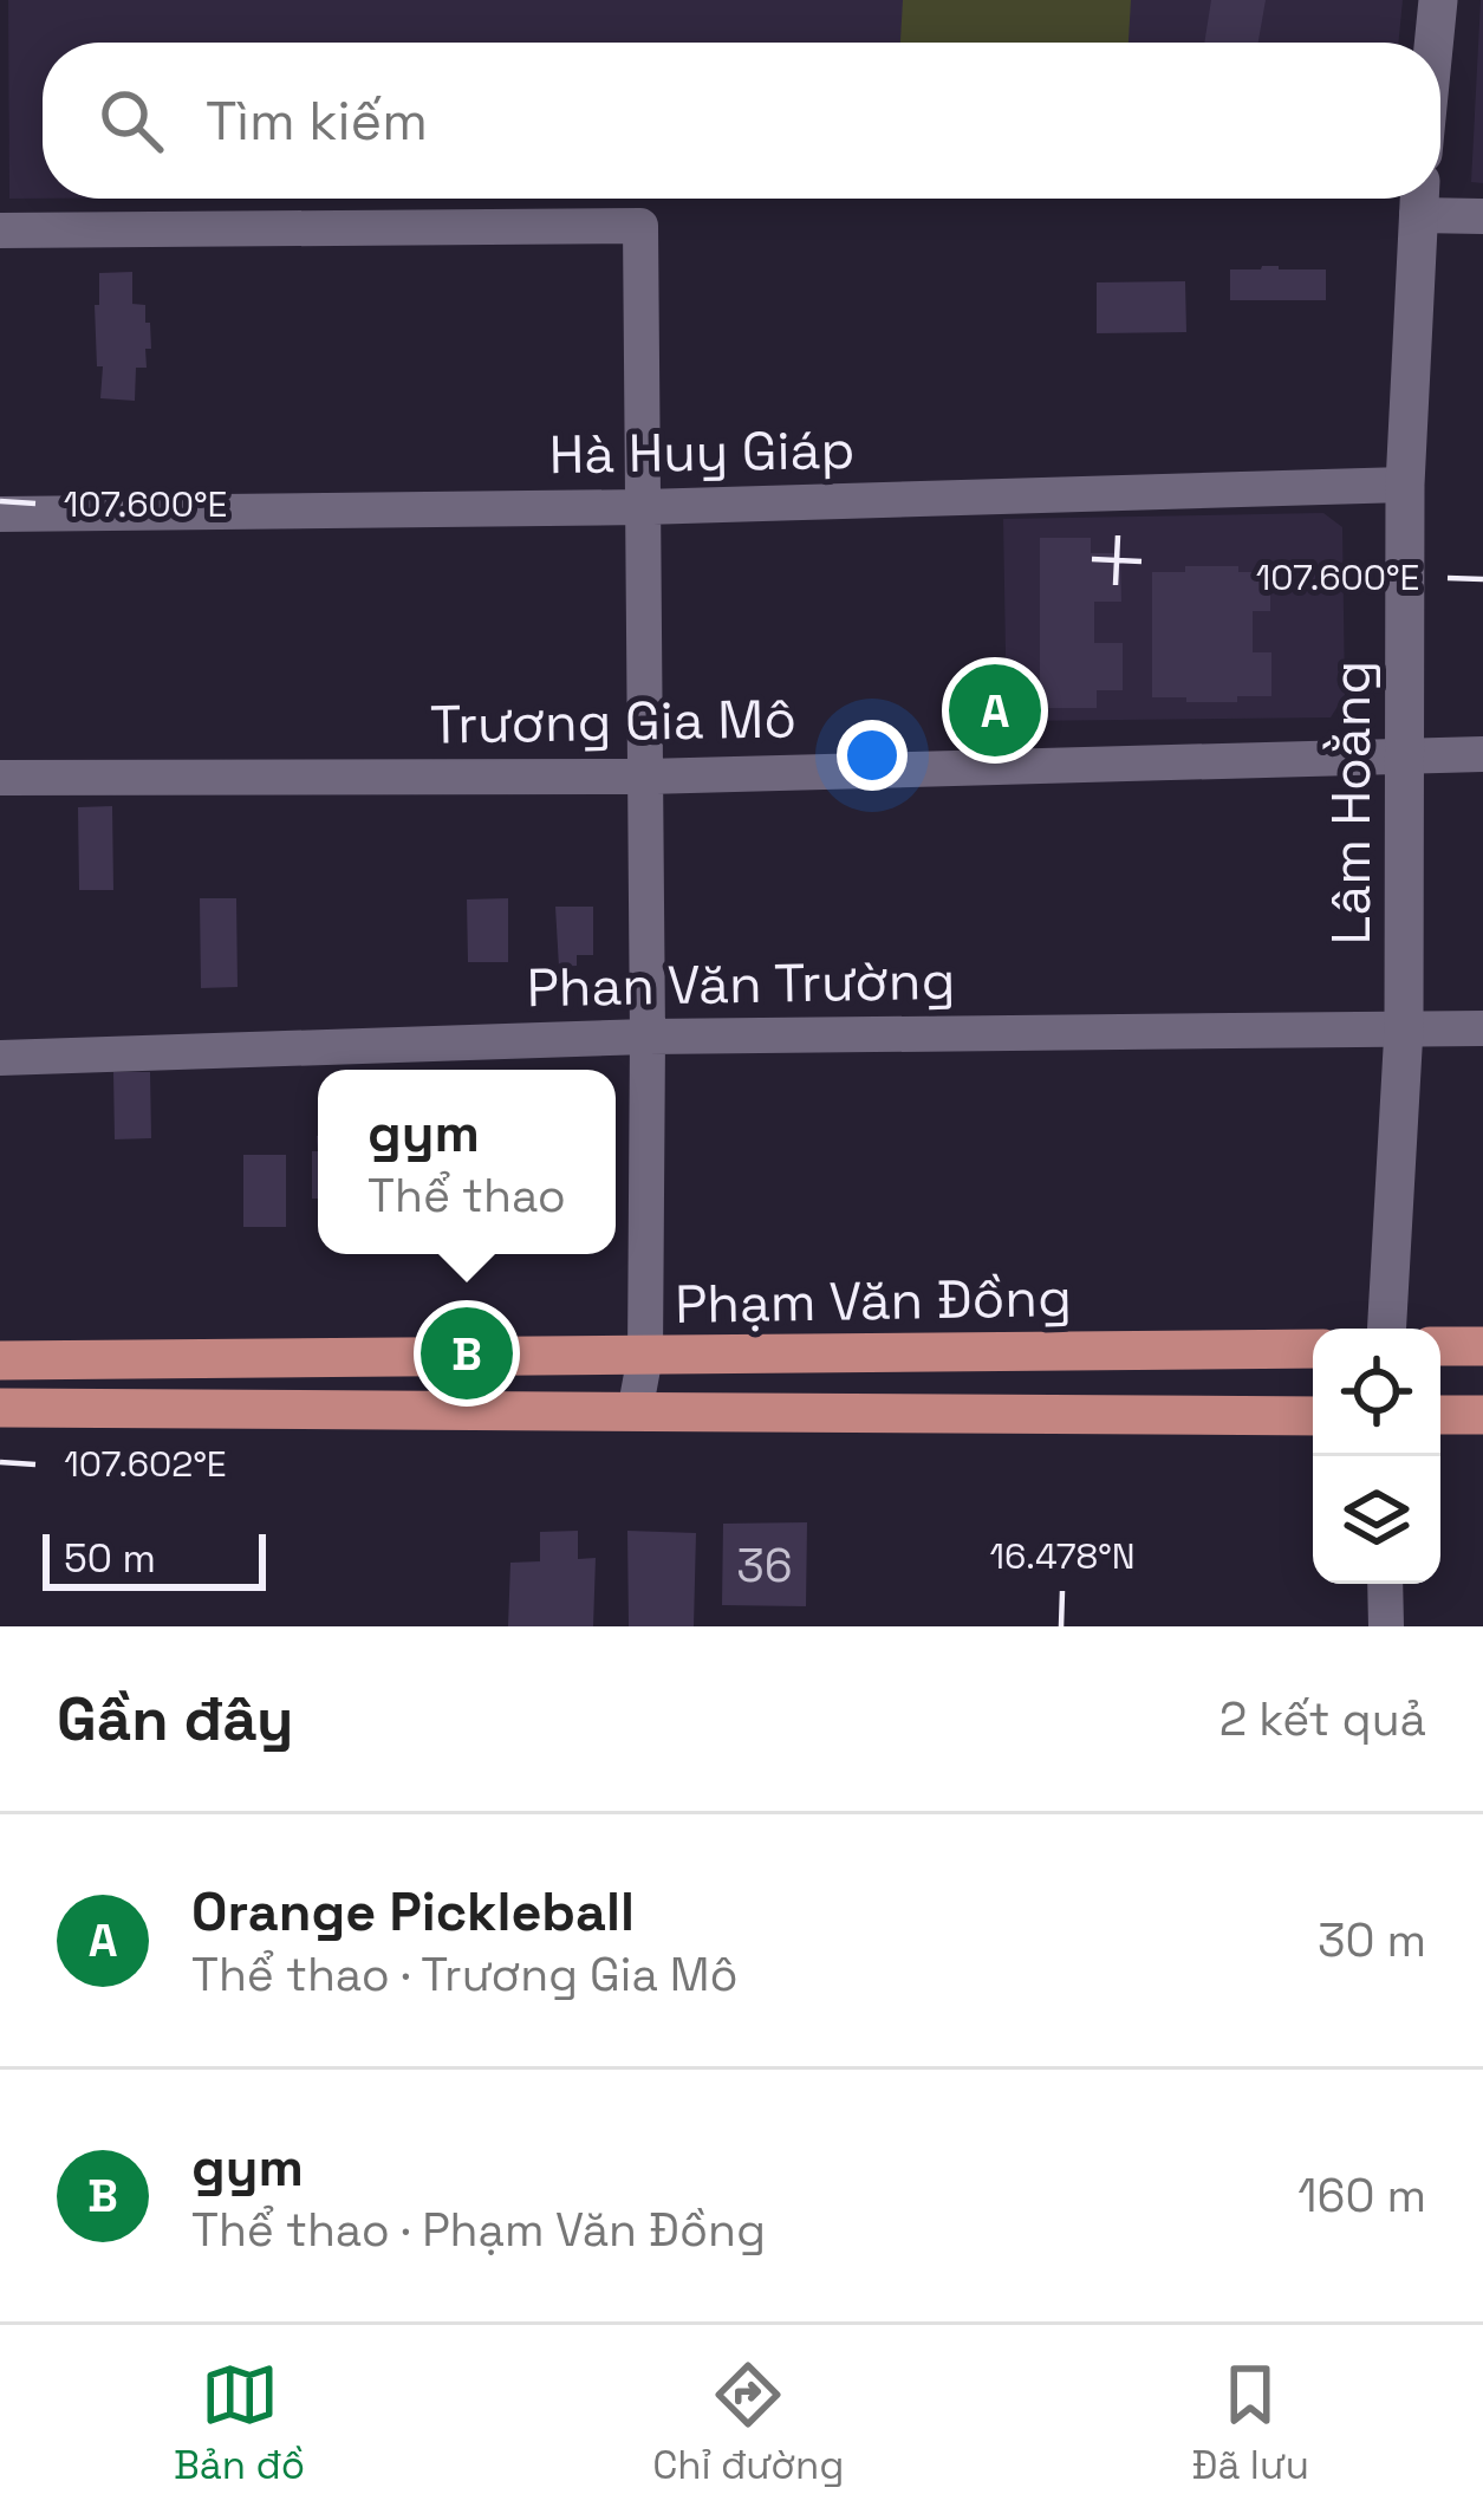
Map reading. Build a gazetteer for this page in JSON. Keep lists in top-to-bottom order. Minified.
{"streets":{"main road":["Phạm Văn Đồng"],"street":["Hà Huy Giáp","Trương Gia Mô","Lâm Hoằng","Phan Văn Trường"]},"crossings":[["Hà Huy Giáp","Lâm Hoằng"],["Trương Gia Mô","Lâm Hoằng"],["Lâm Hoằng","Phan Văn Trường"]],"house_numbers":["36"],"scale_bar":"50 m","page":{"search":"Tìm kiếm","pins":["A","B"],"popup":["gym","Thể thao"],"scale":"50 m","heading":["Gần đây","2 kết quả"],"list":[{"mark":"A","name":"Orange Pickleball","note":"Thể thao · Trương Gia Mô","value":"30 m"},{"mark":"B","name":"gym","note":"Thể thao · Phạm Văn Đồng","value":"160 m"}],"nav":["Bản đồ","Chỉ đường","Đã lưu"]},"coordinates":["107.600°E","107.602°E","16.478°N"]}
